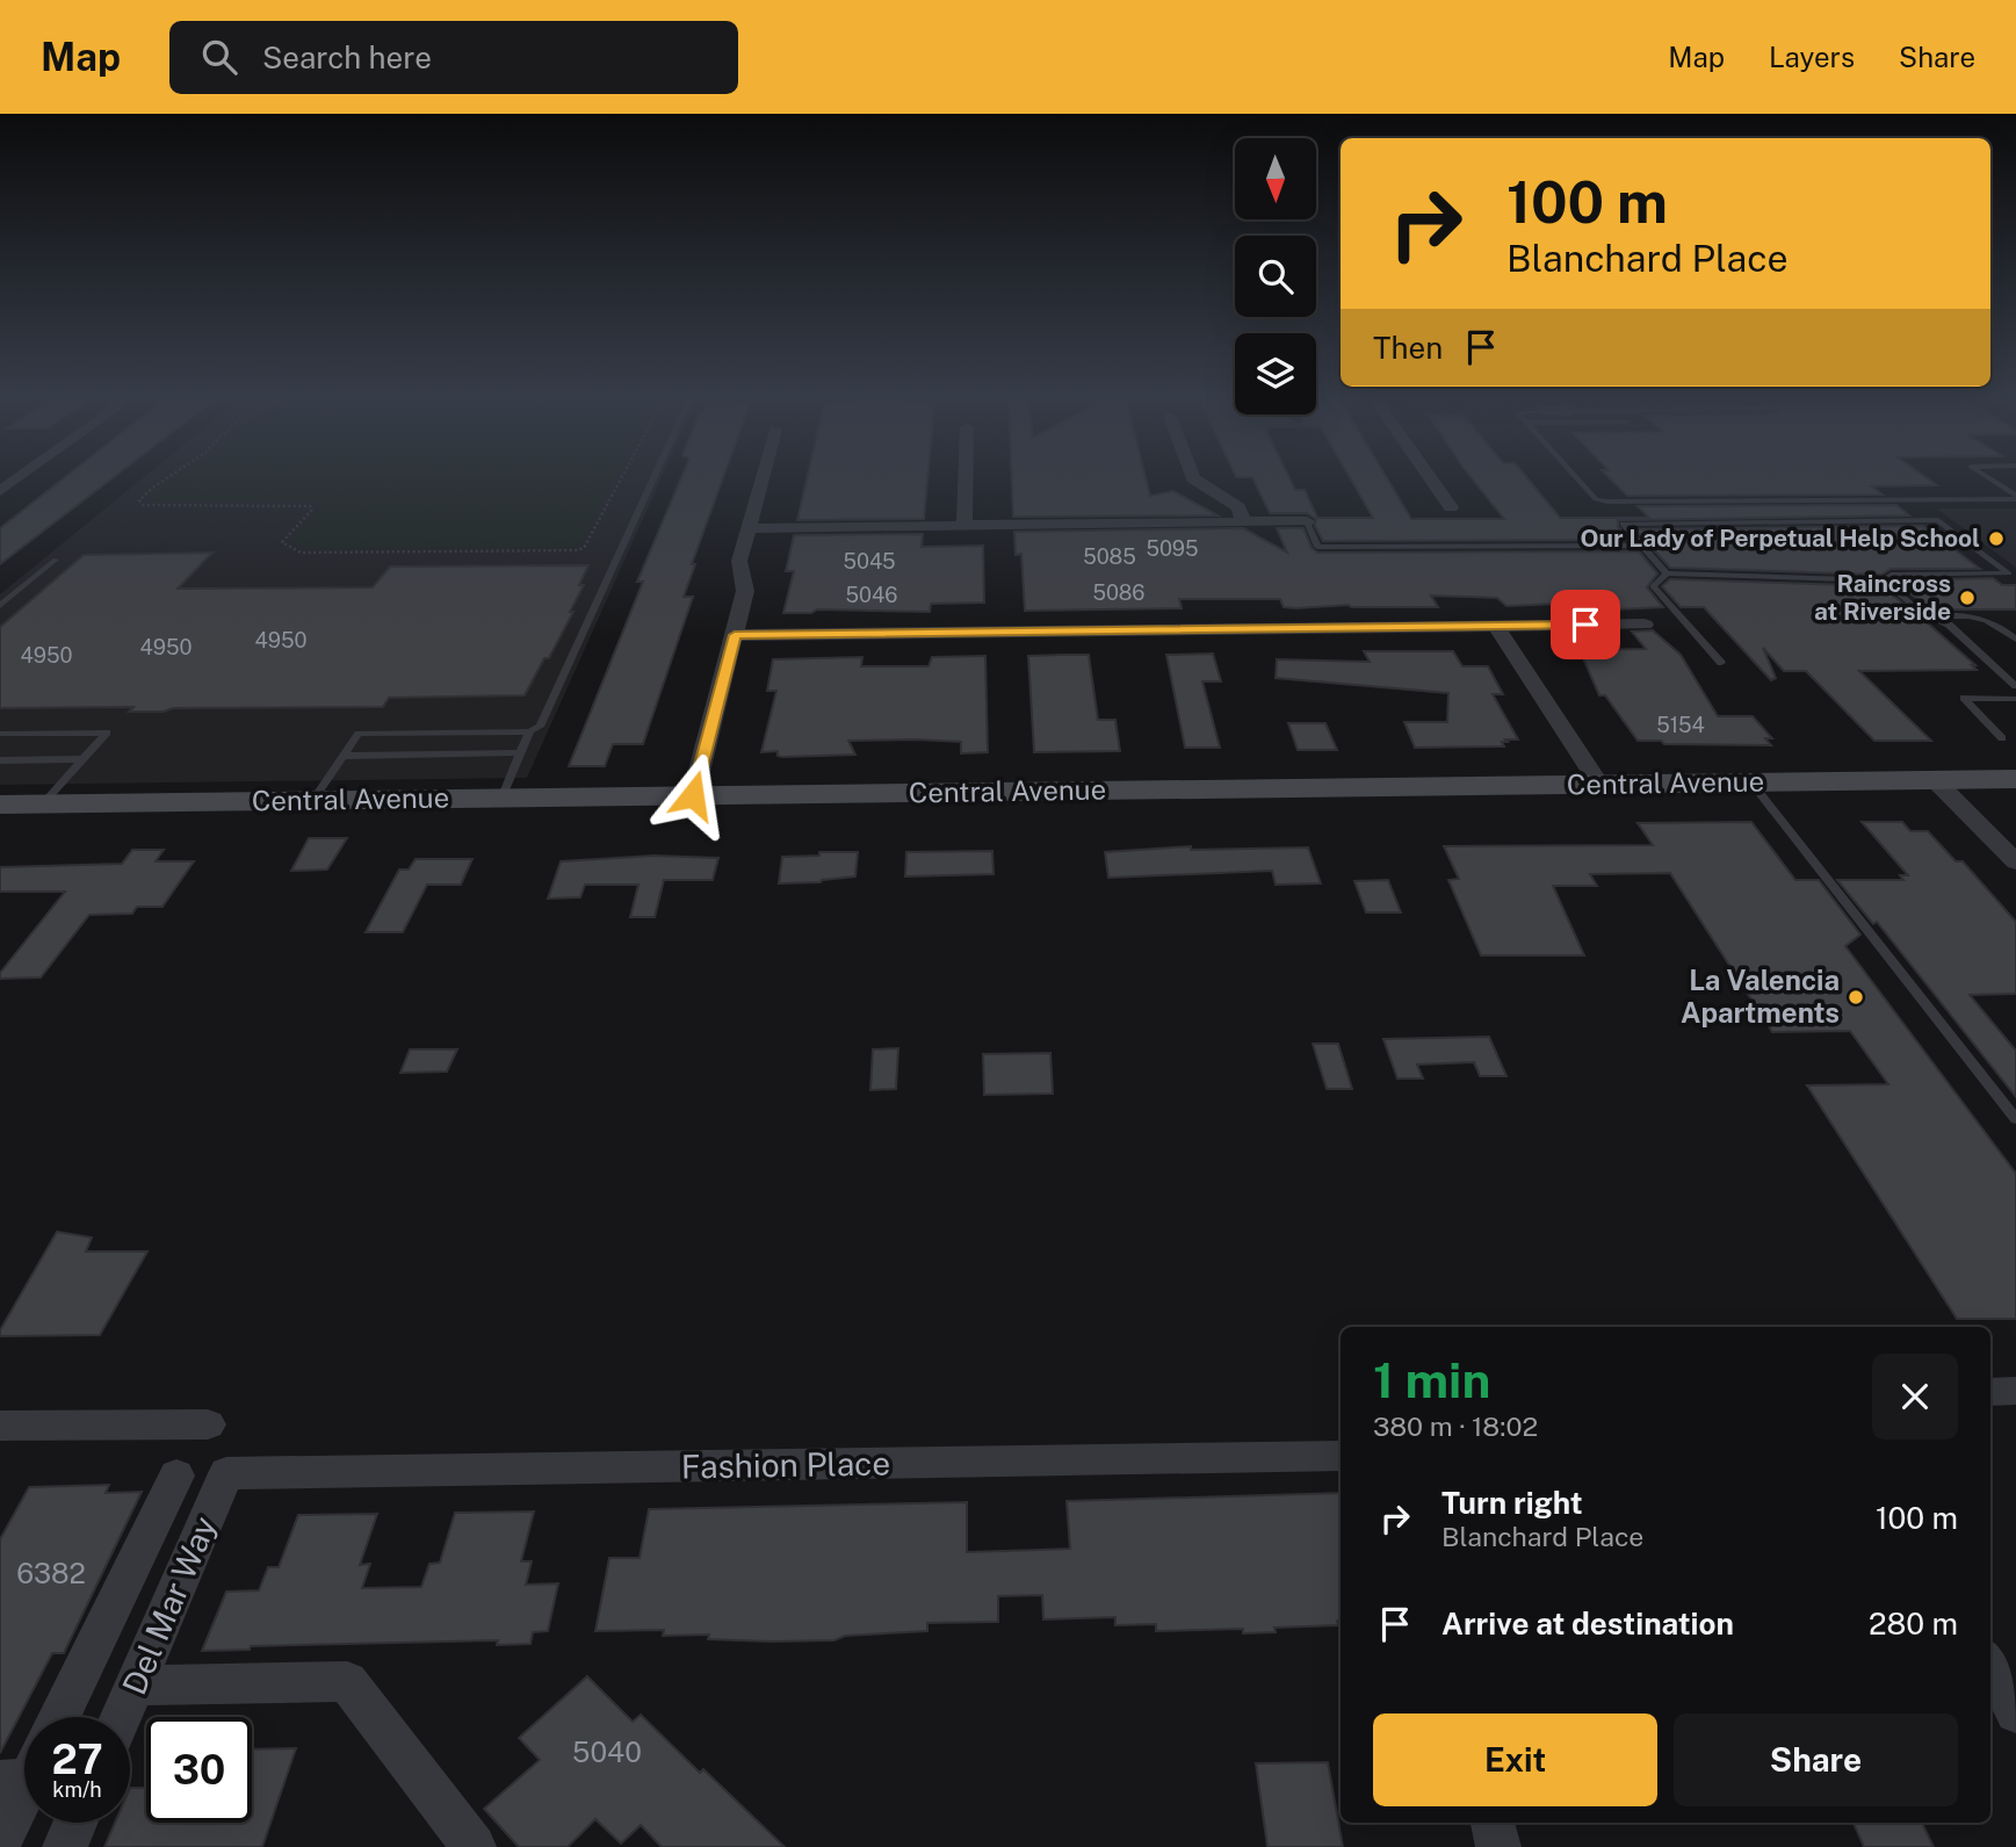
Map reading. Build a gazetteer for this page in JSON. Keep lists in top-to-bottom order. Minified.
{"streets":{"main road":["Central Avenue"],"street":["Fashion Place","Del Mar Way"]},"crossings":[["Fashion Place","Del Mar Way"]],"places":["Our Lady of Perpetual Help School","Raincross at Riverside","La Valencia Apartments"],"house_numbers":["5095","5085","5045","5086","5046","4950","4950","4950","5154","6382","5040"],"north":"bottom","page":{"header":"Map","search":"Search here","nav":["Map","Layers","Share"],"turn":["100 m","Blanchard Place"],"then":"Then","heading":["1 min","380 m · 18:02"],"list":[{"name":"Turn right","note":"Blanchard Place","value":"100 m"},{"name":"Arrive at destination","value":"280 m"}],"buttons":["Exit","Share"],"speed":"27 km/h","limit":"30"}}
